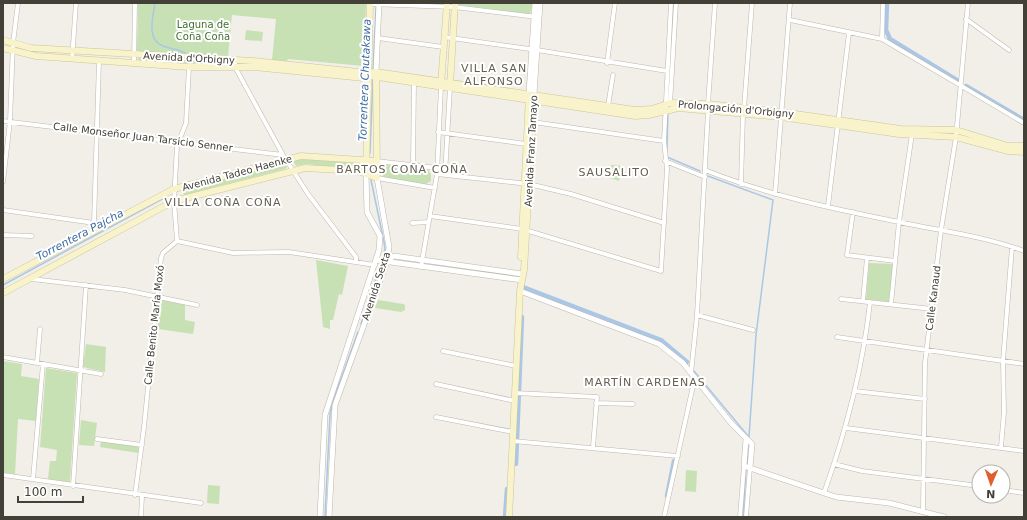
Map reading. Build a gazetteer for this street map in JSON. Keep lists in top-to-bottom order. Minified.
{"streets":{"main road":["Avenida d'Orbigny","Prolongación d'Orbigny","Avenida Franz Tamayo","Avenida Tadeo Haenke","Avenida Sexta"],"street":["Calle Monseñor Juan Tarsicio Senner","Calle Kanaud","Calle Benito María Moxó"]},"crossings":[["Avenida d'Orbigny","Prolongación d'Orbigny"],["Avenida d'Orbigny","Avenida Sexta"],["Prolongación d'Orbigny","Avenida Franz Tamayo"],["Prolongación d'Orbigny","Avenida Sexta"],["Prolongación d'Orbigny","Calle Kanaud"],["Calle Monseñor Juan Tarsicio Senner","Avenida Tadeo Haenke"],["Avenida Tadeo Haenke","Avenida Sexta"]],"districts":["VILLA SAN ALFONSO","BARTOS COÑA COÑA","SAUSALITO","VILLA COÑA COÑA","MARTÍN CARDENAS"],"water":["Torrentera Chutakawa","Torrentera Pajcha"],"parks":["Laguna de Coña Coña"],"scale_bar":"100 m","north":"bottom"}
